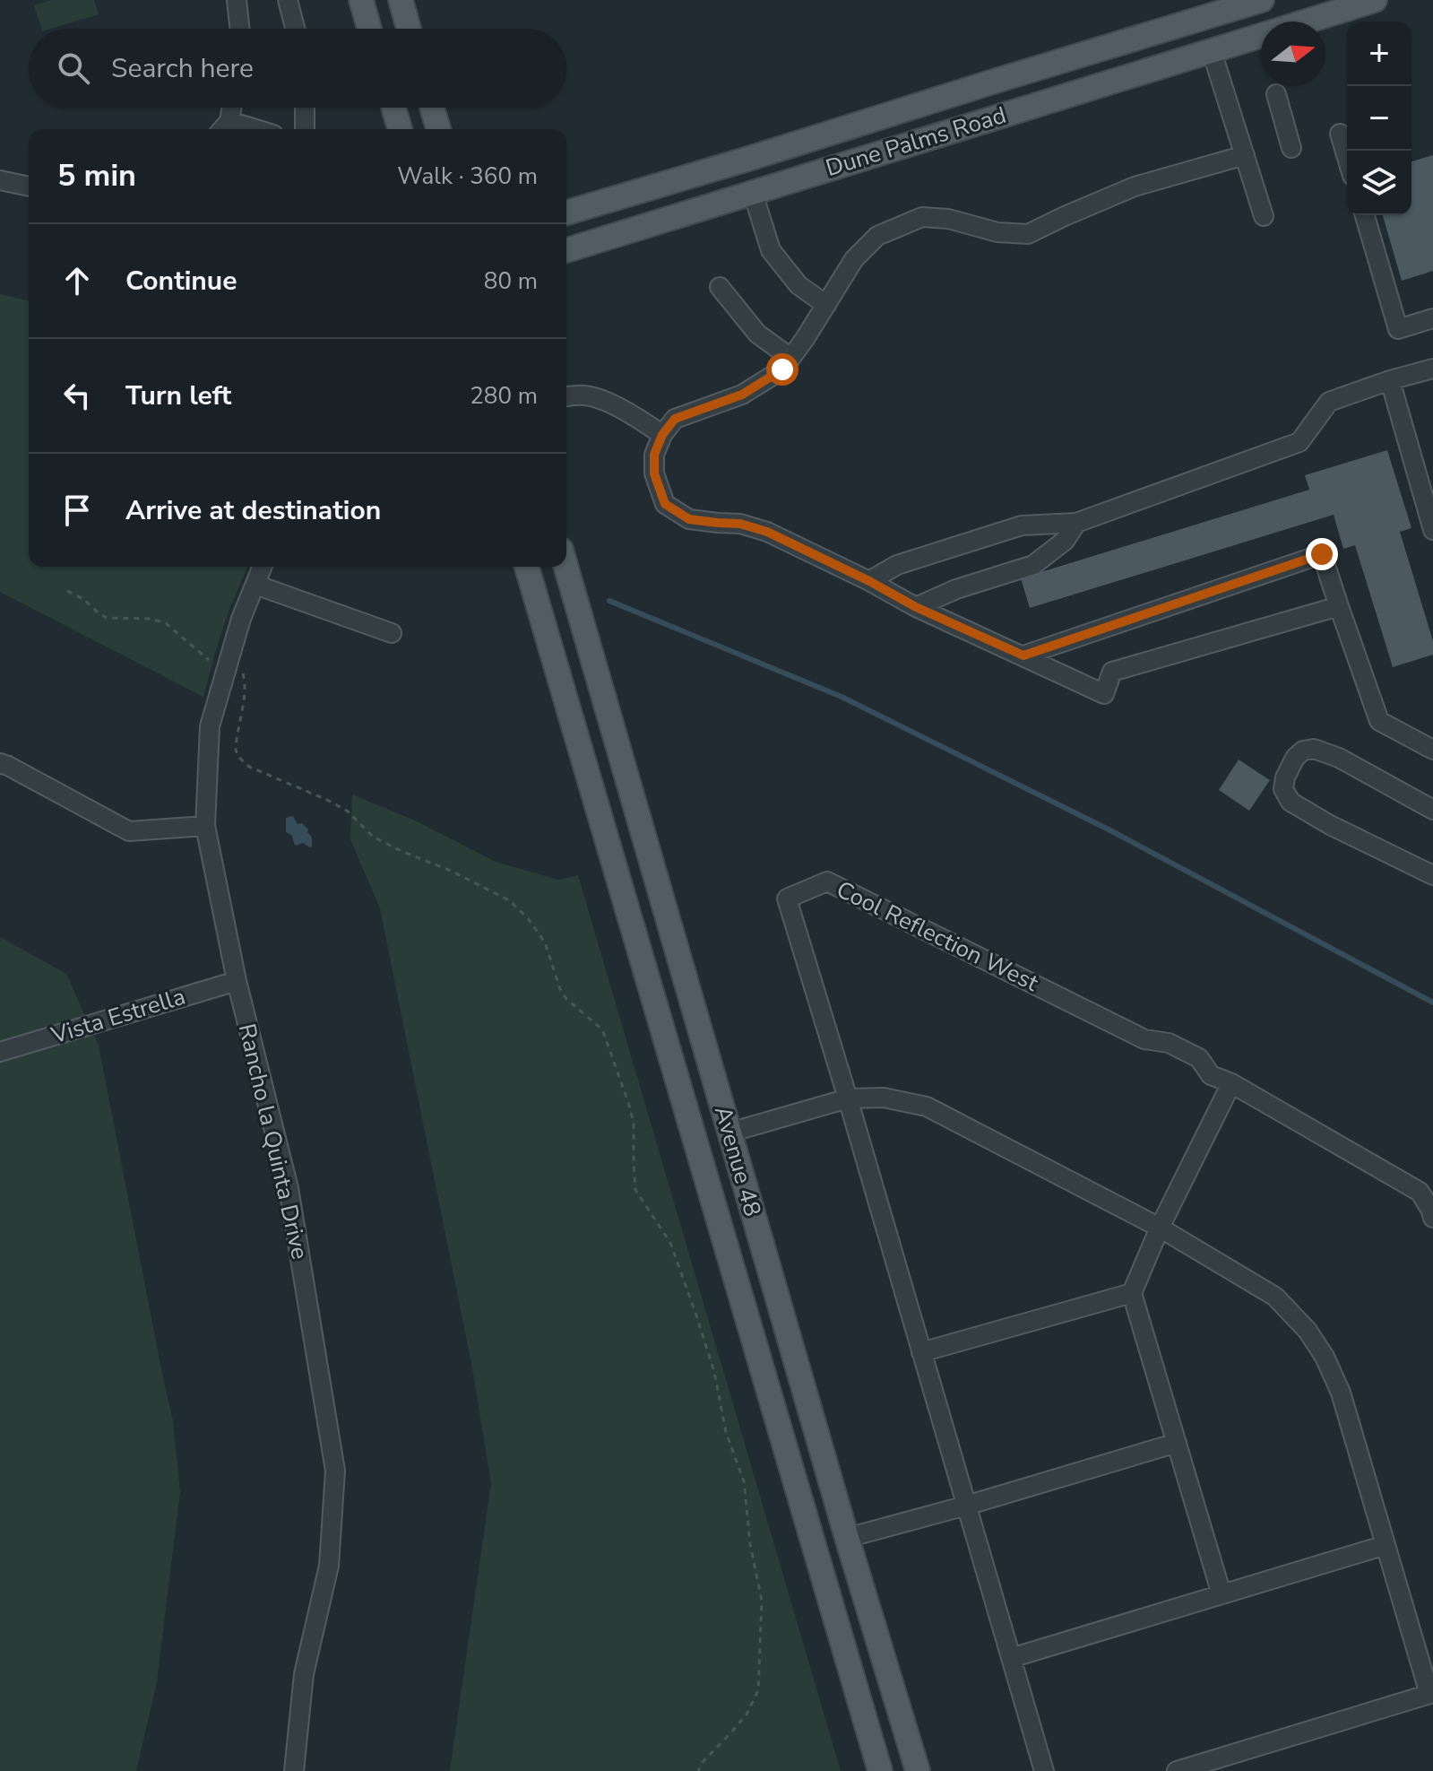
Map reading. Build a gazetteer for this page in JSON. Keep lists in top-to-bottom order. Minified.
{"streets":{"main road":["Dune Palms Road","Avenue 48"],"street":["Cool Reflection West","Vista Estrella","Rancho la Quinta Drive"]},"crossings":[["Vista Estrella","Rancho la Quinta Drive"]],"north":"right","page":{"map_buttons":["+","−"],"search":"Search here","heading":["5 min","Walk · 360 m"],"list":[["Continue","80 m"],["Turn left","280 m"],"Arrive at destination"]}}
